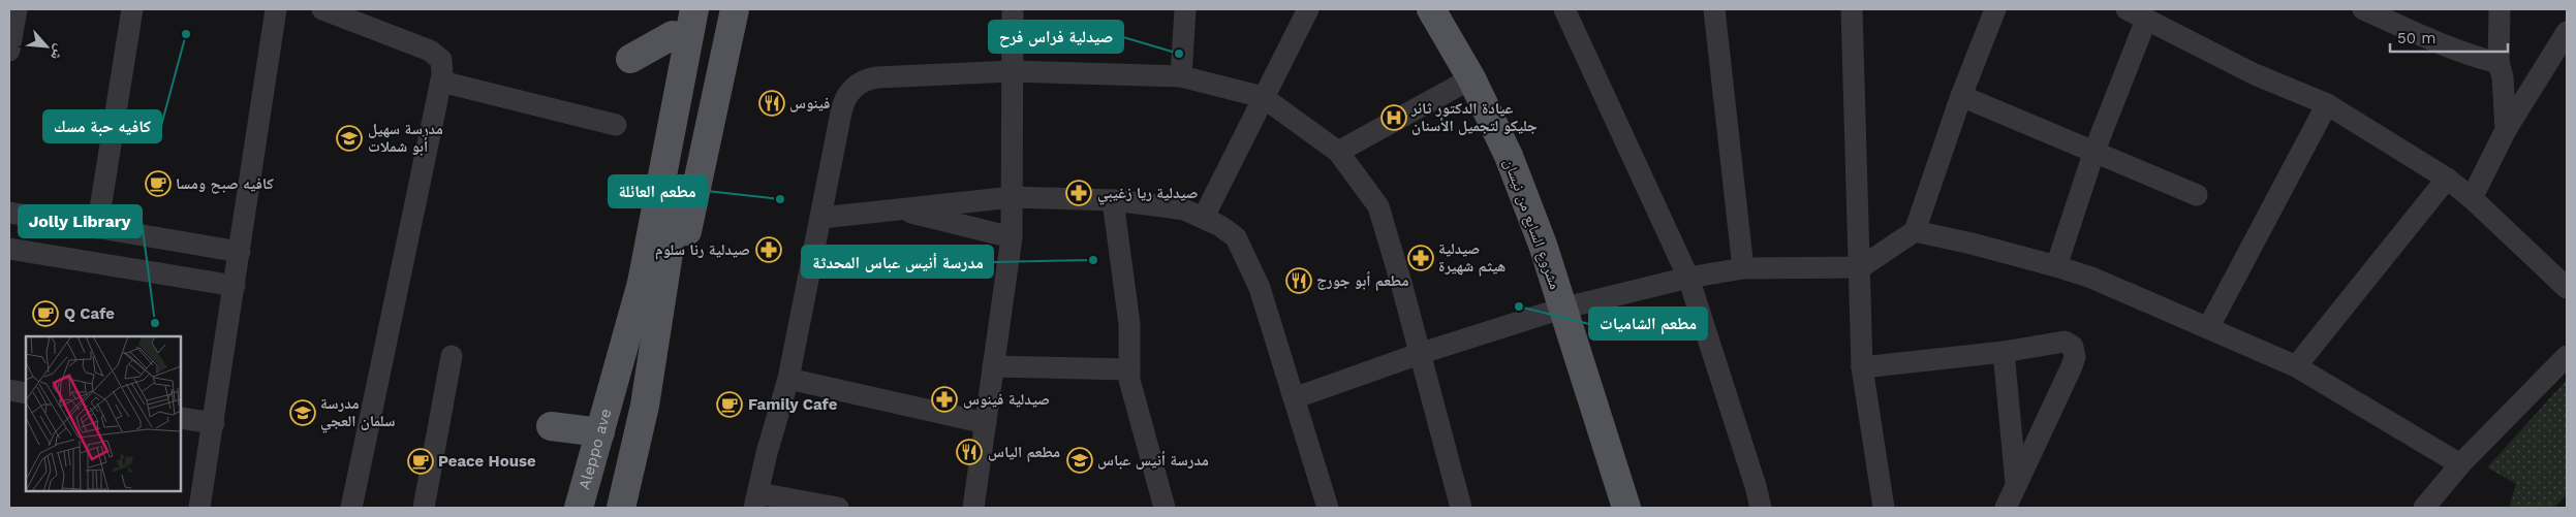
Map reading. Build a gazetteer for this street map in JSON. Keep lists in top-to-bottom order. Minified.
{"streets":{"main road":["مشروع السابع من نيسان","Aleppo ave"]},"places":{"other":["كافيه حبة مسك","صيدلية فراس فرح","مطعم العائلة","مدرسة أنيس عباس المحدثة","مطعم الشاميات","Jolly Library"],"restaurant":["فينوس","مطعم أبو جورج","مطعم الياس"],"hospital":["عيادة الدكتور ثائر جليكو لتجميل الأسنان"],"school or university":["مدرسة سهيل أبو شملات","مدرسة سلمان العجي","مدرسة أنيس عباس"],"cafe":["كافيه صبح ومسا","Q Cafe","Family Cafe","Peace House"],"pharmacy":["صيدلية ريا زغيبي","صيدلية رنا سلوم","صيدلية هيثم شهيرة","صيدلية فينوس"]},"scale_bar":"50 m","north":"bottom right"}
